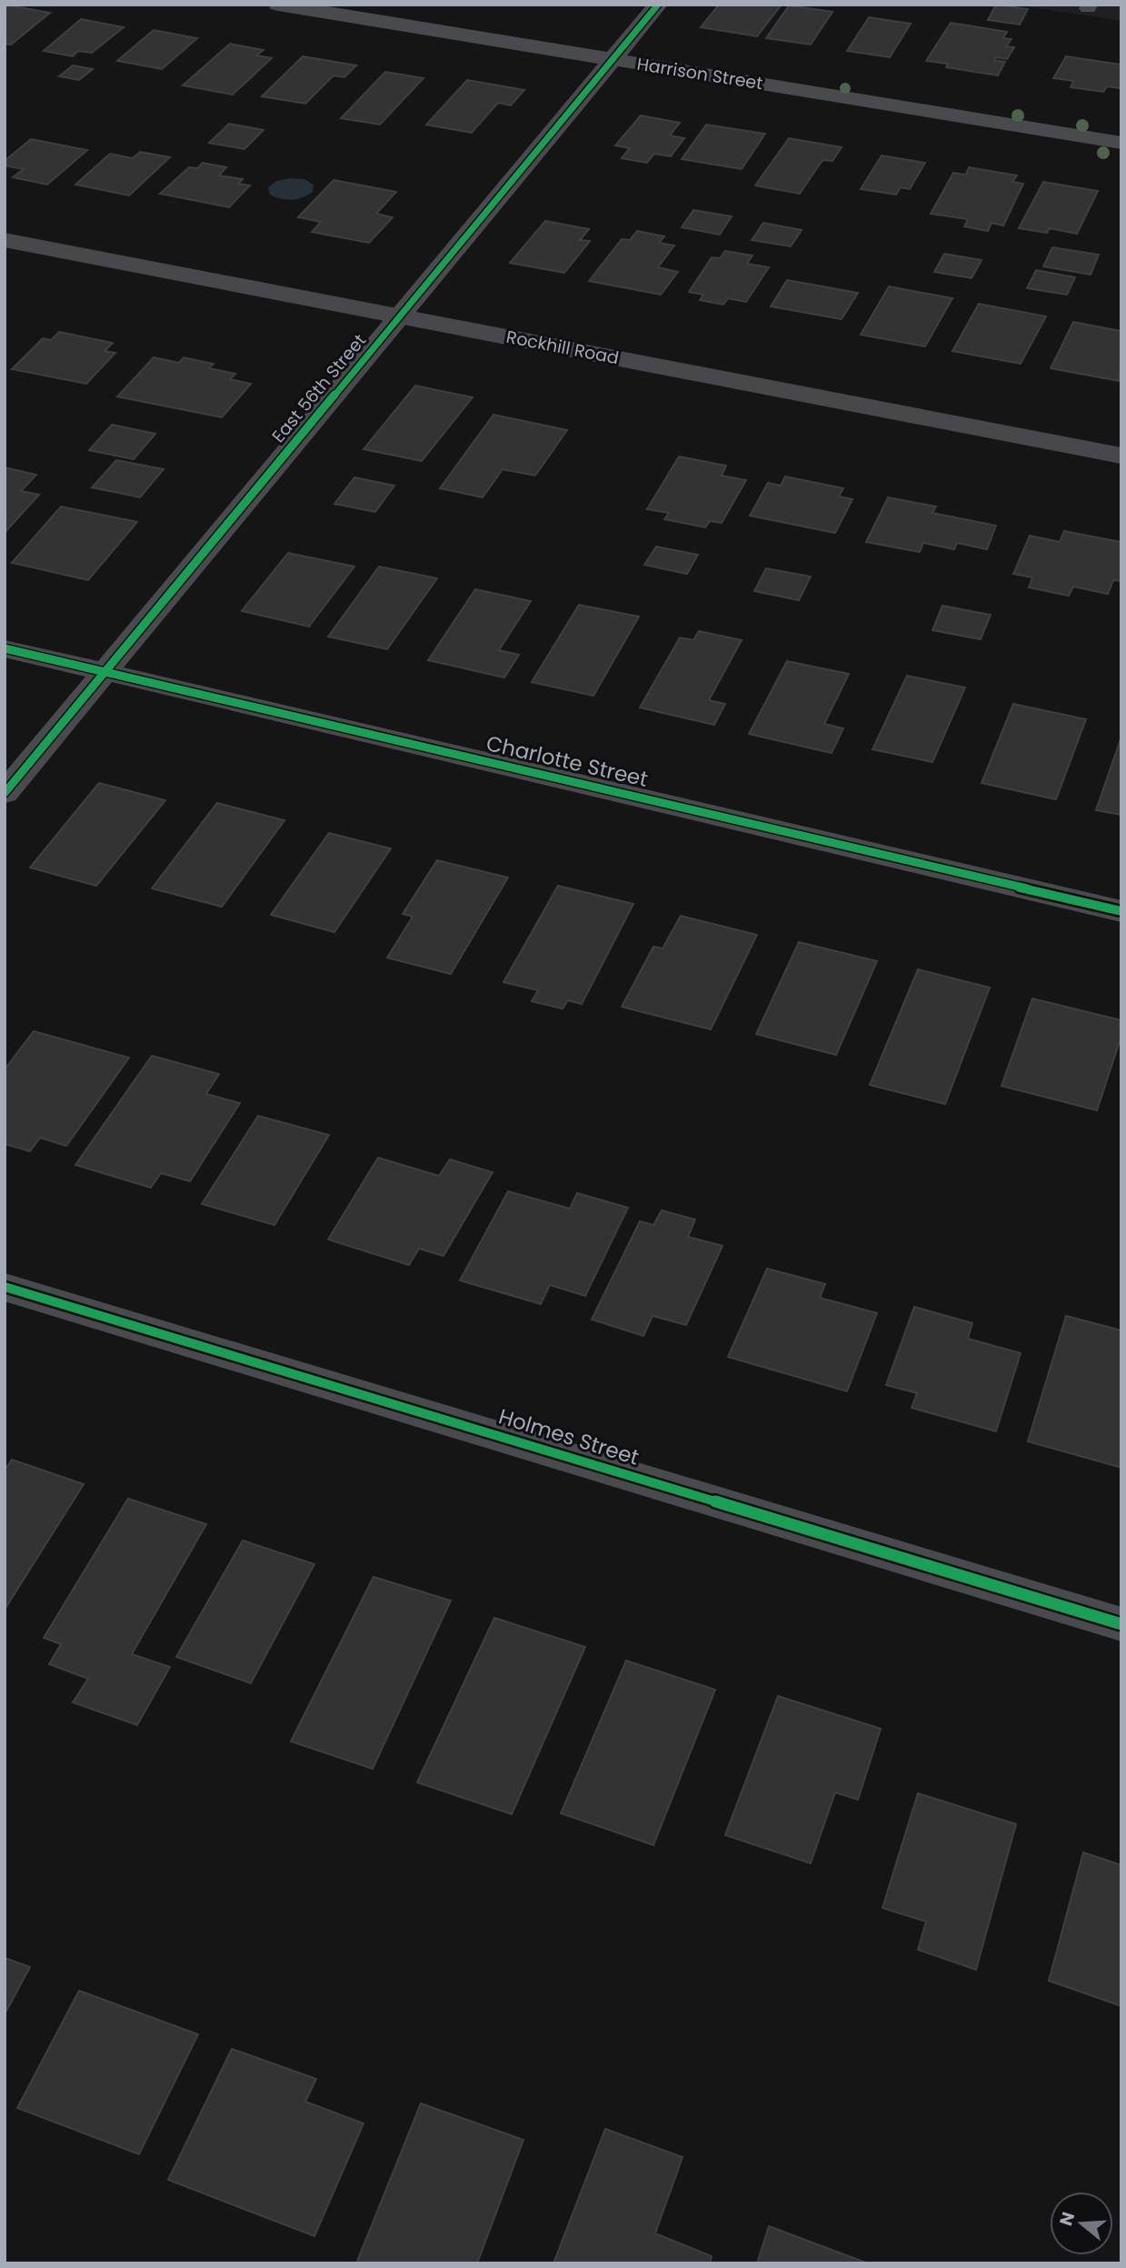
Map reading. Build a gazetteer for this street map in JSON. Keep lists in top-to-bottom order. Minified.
{"streets":{"main road":["Rockhill Road"],"street":["Harrison Street","East 56th Street","Charlotte Street","Holmes Street"]},"crossings":[["Harrison Street","East 56th Street"],["Rockhill Road","East 56th Street"],["East 56th Street","Charlotte Street"]],"north":"left"}
